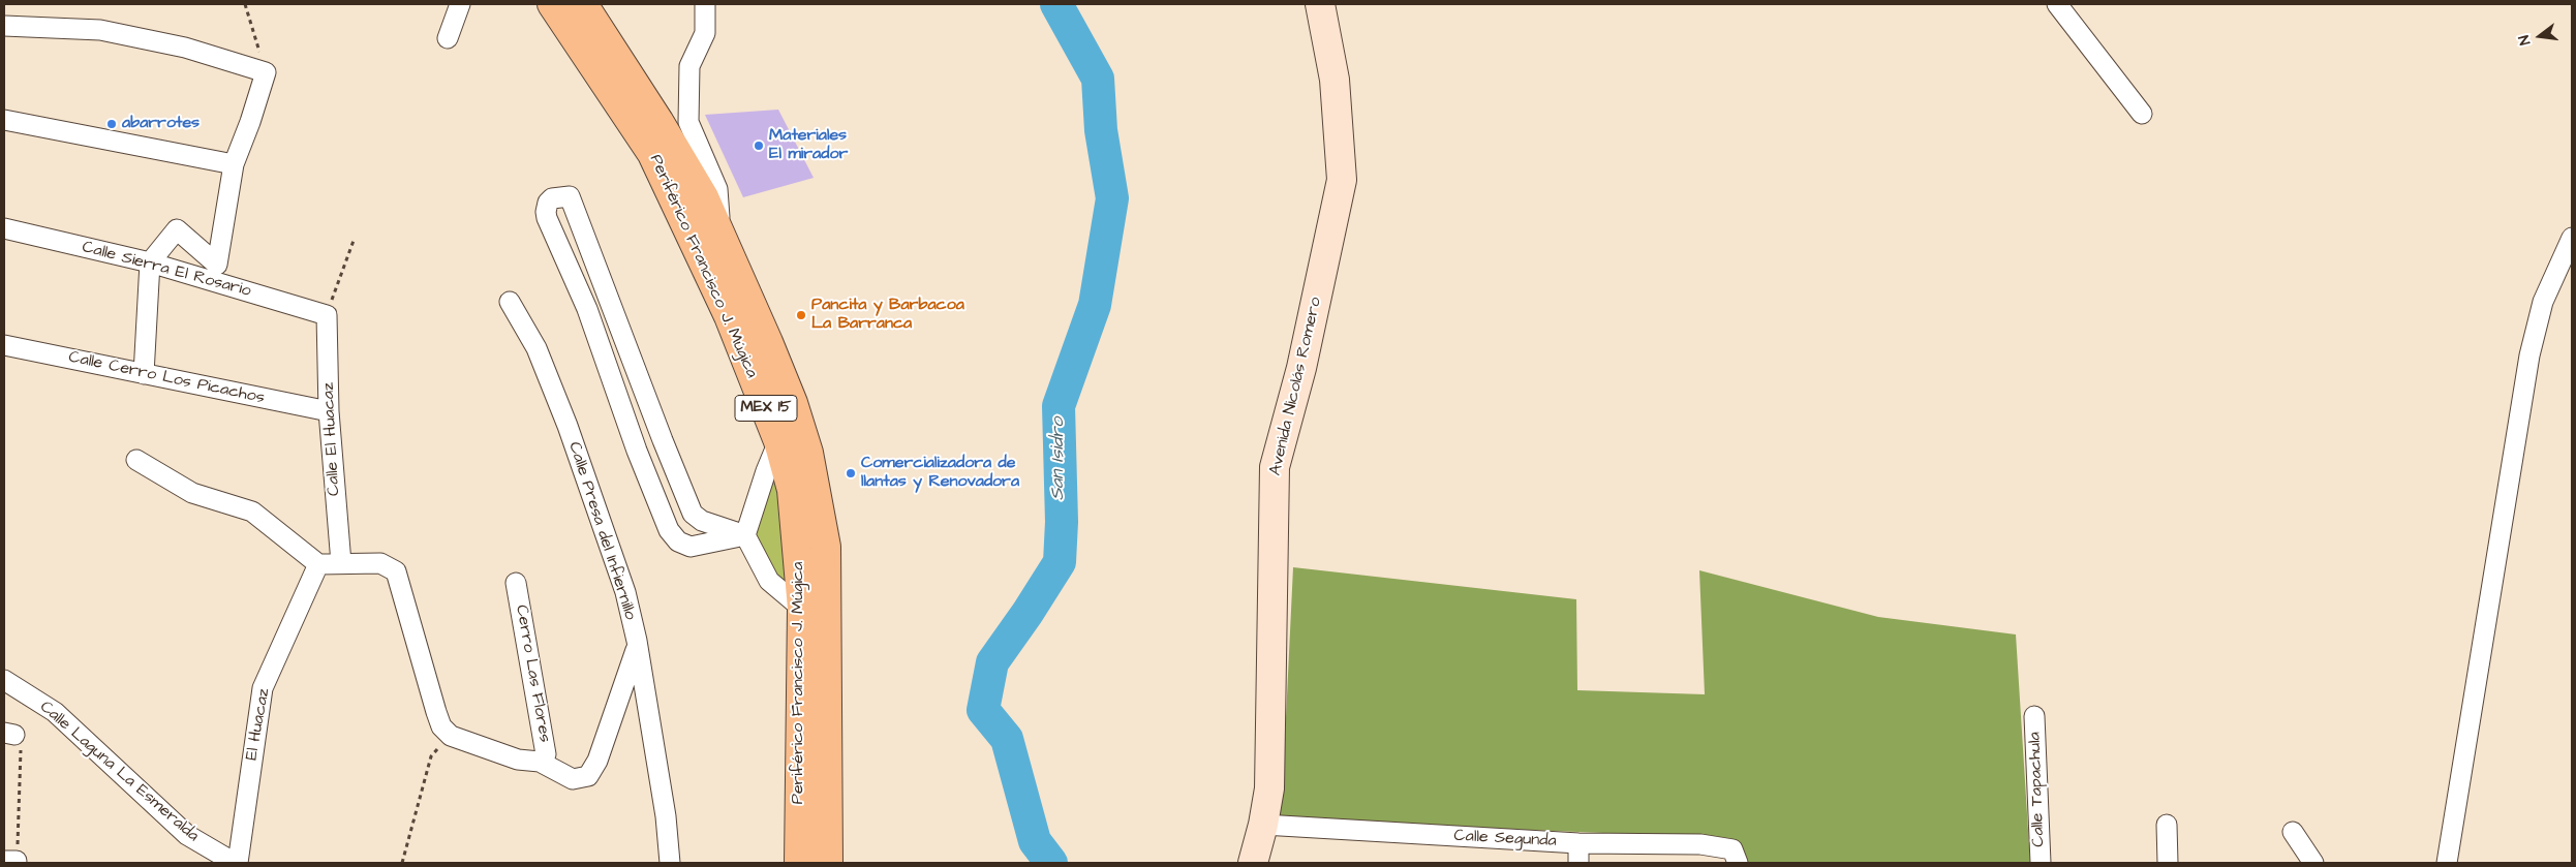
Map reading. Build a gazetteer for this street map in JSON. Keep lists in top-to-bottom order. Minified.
{"streets":{"main road":["Periférico Francisco J. Múgica","MEX 15"],"street":["Calle Sierra El Rosario","Calle Cerro Los Picachos","Avenida Nicolás Romero","Calle El Huacaz","Calle Presa del Infiernillo","Cerro Las Flores","El Huacaz","Calle Laguna La Esmeralda","Calle Tapachula","Calle Segunda"]},"crossings":[["Calle Sierra El Rosario","Calle El Huacaz"],["Calle Cerro Los Picachos","Calle El Huacaz"],["Avenida Nicolás Romero","Calle Segunda"],["El Huacaz","Calle Laguna La Esmeralda"]],"water":["San Isidro"],"places":["abarrotes","Materiales El mirador","Pancita y Barbacoa La Barranca","Comercializadora de llantas y Renovadora"],"north":"left"}
